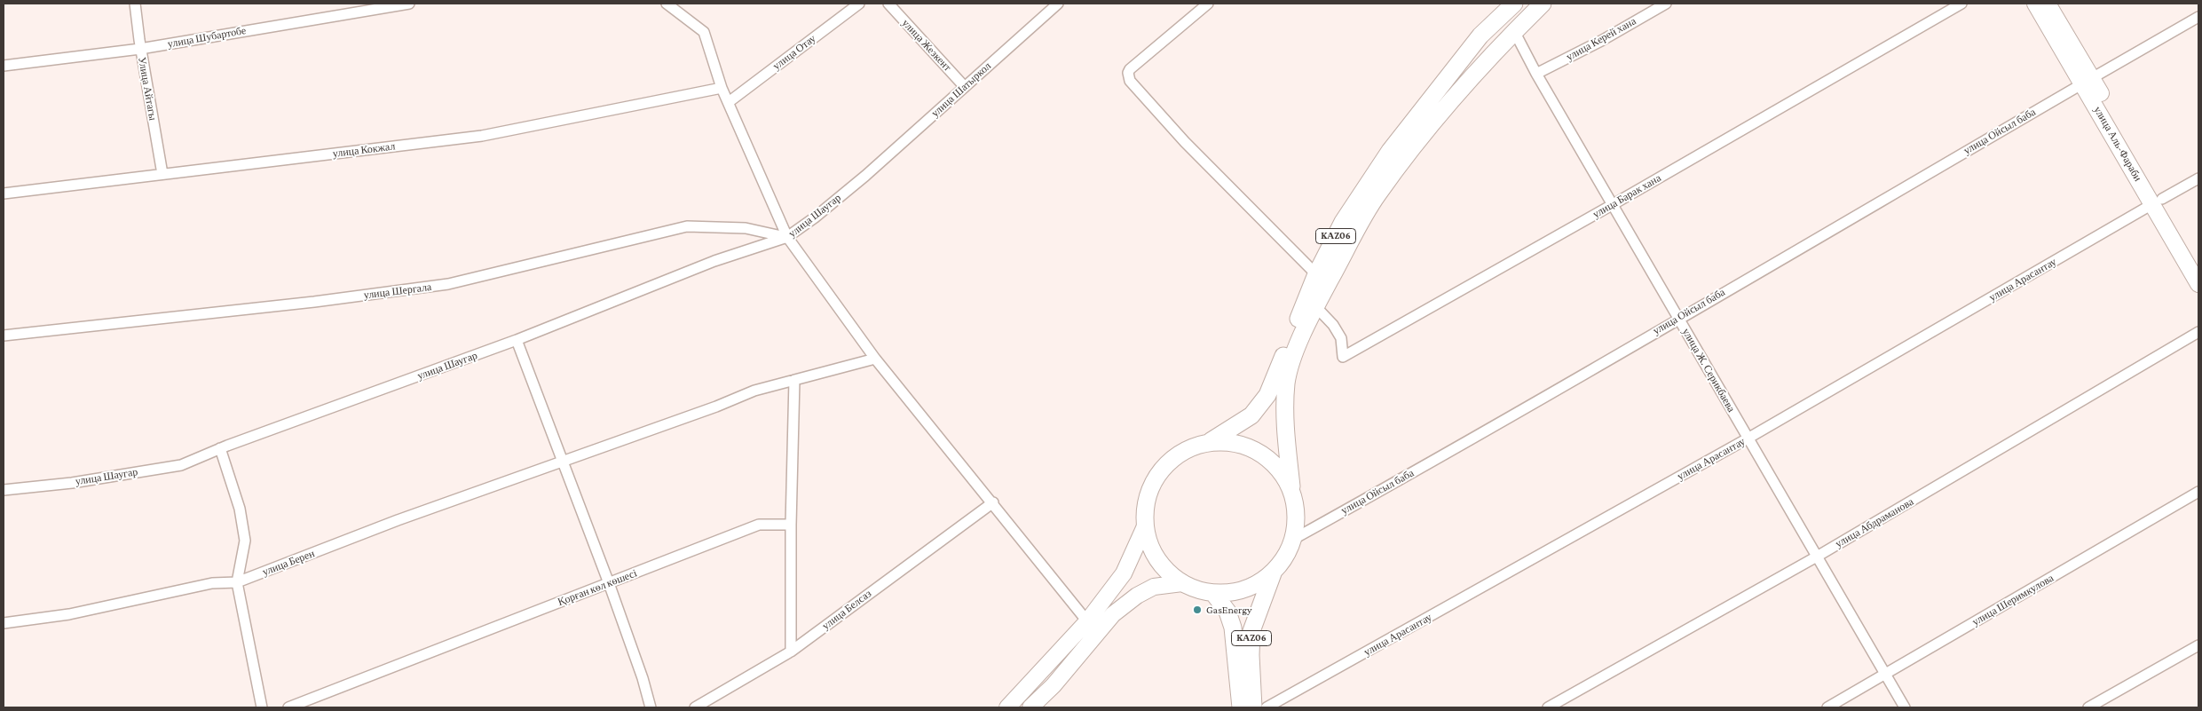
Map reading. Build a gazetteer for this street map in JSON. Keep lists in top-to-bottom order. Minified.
{"streets":{"highway":["KАZ06"],"main road":["улица Аль-Фараби"],"street":["улица Шубартобе","улица Керей хана","улица Жезкент","улица Отау","Улица Айтагы","улица Шатыркол","улица Ойсыл баба","улица Кокжал","улица Барак хана","улица Шаугар","улица Арасантау","улица Шергала","улица Ж. Серикбаева","улица Абдраманова","улица Берен","Қорған көл көшесі","улица Шеримкулова","улица Белсаз"]},"crossings":[["улица Шубартобе","Улица Айтагы"],["улица Керей хана","улица Ж. Серикбаева"],["улица Жезкент","улица Шатыркол"],["Улица Айтагы","улица Кокжал"],["улица Шатыркол","улица Шаугар"],["улица Ойсыл баба","улица Аль-Фараби"],["улица Ойсыл баба","KАZ06"],["улица Ойсыл баба","улица Ж. Серикбаева"],["улица Аль-Фараби","улица Арасантау"],["улица Барак хана","KАZ06"],["улица Барак хана","улица Ж. Серикбаева"],["улица Шаугар","улица Шергала"],["KАZ06","улица Ж. Серикбаева"],["улица Арасантау","улица Ж. Серикбаева"],["улица Ж. Серикбаева","улица Абдраманова"],["улица Ж. Серикбаева","улица Шеримкулова"]],"places":["GasEnergy"]}
